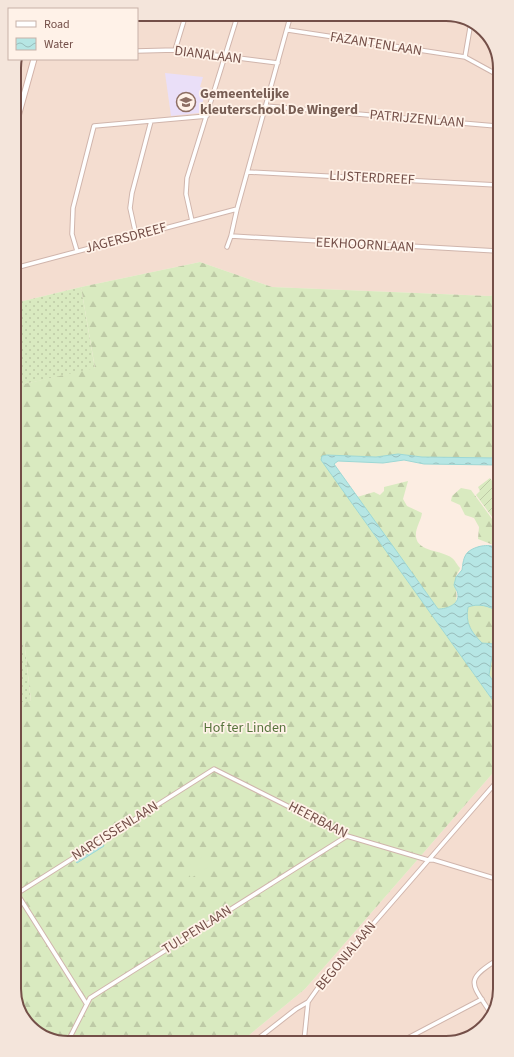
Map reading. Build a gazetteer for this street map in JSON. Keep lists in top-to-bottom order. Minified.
{"streets":{"street":["FAZANTENLAAN","DIANALAAN","PATRIJZENLAAN","LIJSTERDREEF","JAGERSDREEF","EEKHOORNLAAN","HEERBAAN","NARCISSENLAAN","TULPENLAAN","BEGONIALAAN"]},"crossings":[["HEERBAAN","NARCISSENLAAN"],["HEERBAAN","TULPENLAAN"],["HEERBAAN","BEGONIALAAN"]],"parks":["Hof ter Linden"],"places":{"school or university":["Gemeentelijke kleuterschool De Wingerd"]},"legend":["Road","Water"]}
